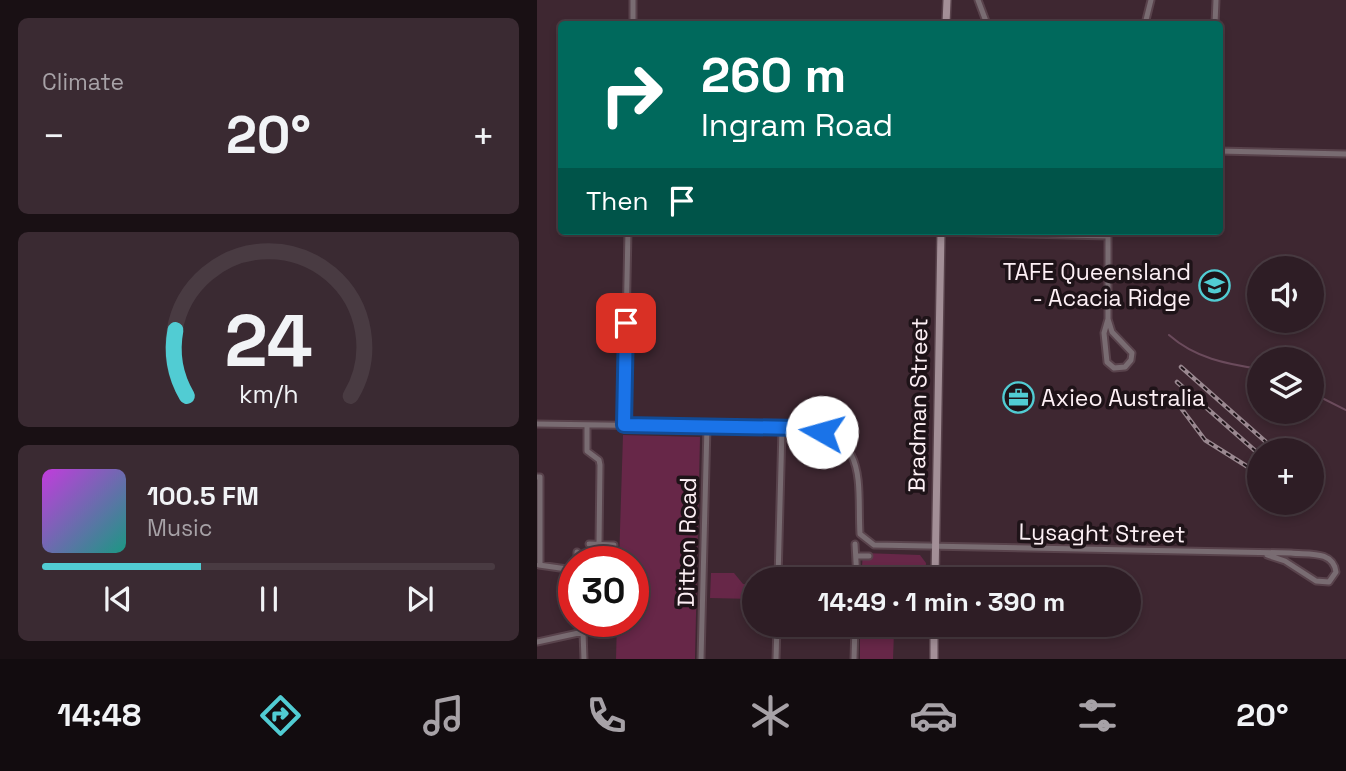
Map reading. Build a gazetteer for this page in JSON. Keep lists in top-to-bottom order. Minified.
{"streets":{"main road":["Bradman Street"],"street":["Lysaght Street","Ditton Road"]},"crossings":[["Bradman Street","Lysaght Street"]],"places":{"school or university":["TAFE Queensland - Acacia Ridge"],"office":["Axieo Australia"]},"page":{"tile":"Climate","turn":["260 m","Ingram Road"],"heat":["−","20°","+"],"then":"Then","map_buttons":"+","song":["100.5 FM","Music"],"limit":"30","trip":"14:49 · 1 min · 390 m","tabs":["14:48","20°"],"gauge":["24","km/h"]}}
